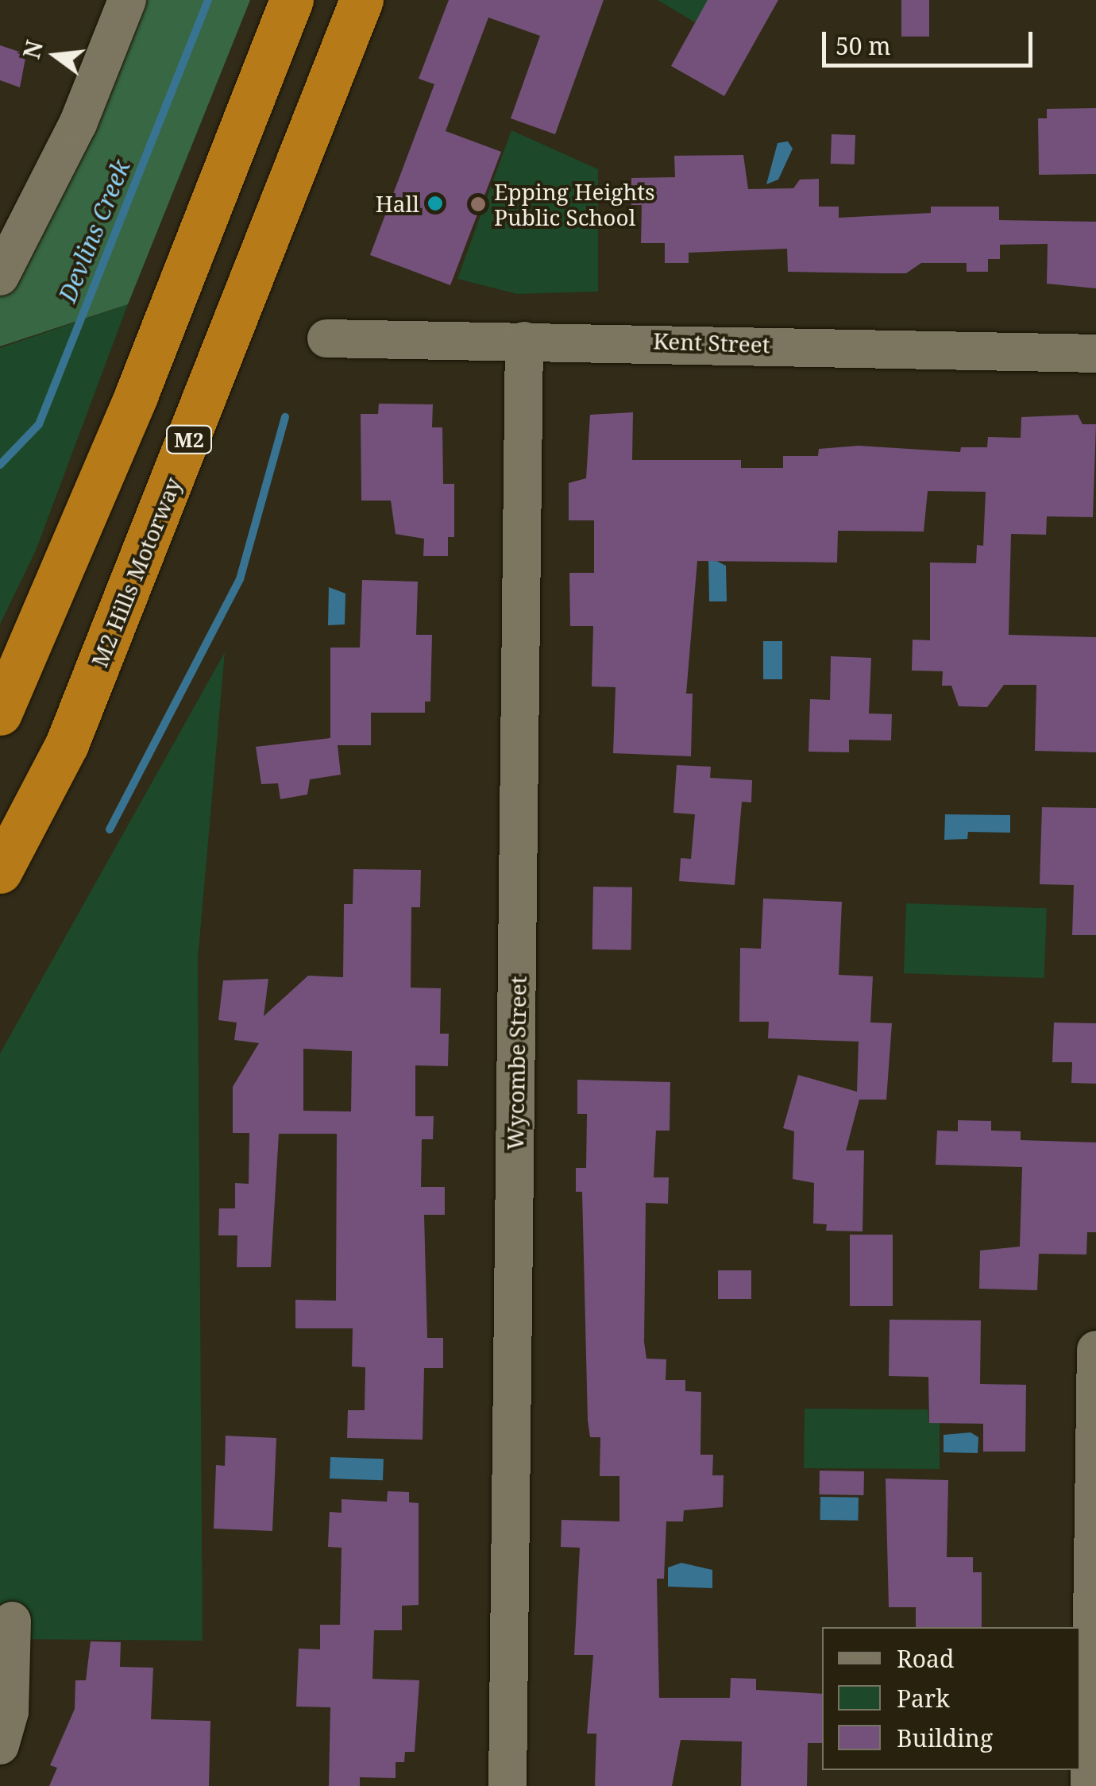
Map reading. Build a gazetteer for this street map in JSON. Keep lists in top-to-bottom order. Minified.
{"streets":{"highway":["M2","M2 Hills Motorway"],"street":["Kent Street","Wycombe Street"]},"crossings":[["Kent Street","Wycombe Street"]],"water":["Devlins Creek"],"places":["Hall","Epping Heights Public School"],"legend":["Road","Park","Building"],"scale_bar":"50 m","north":"left"}
